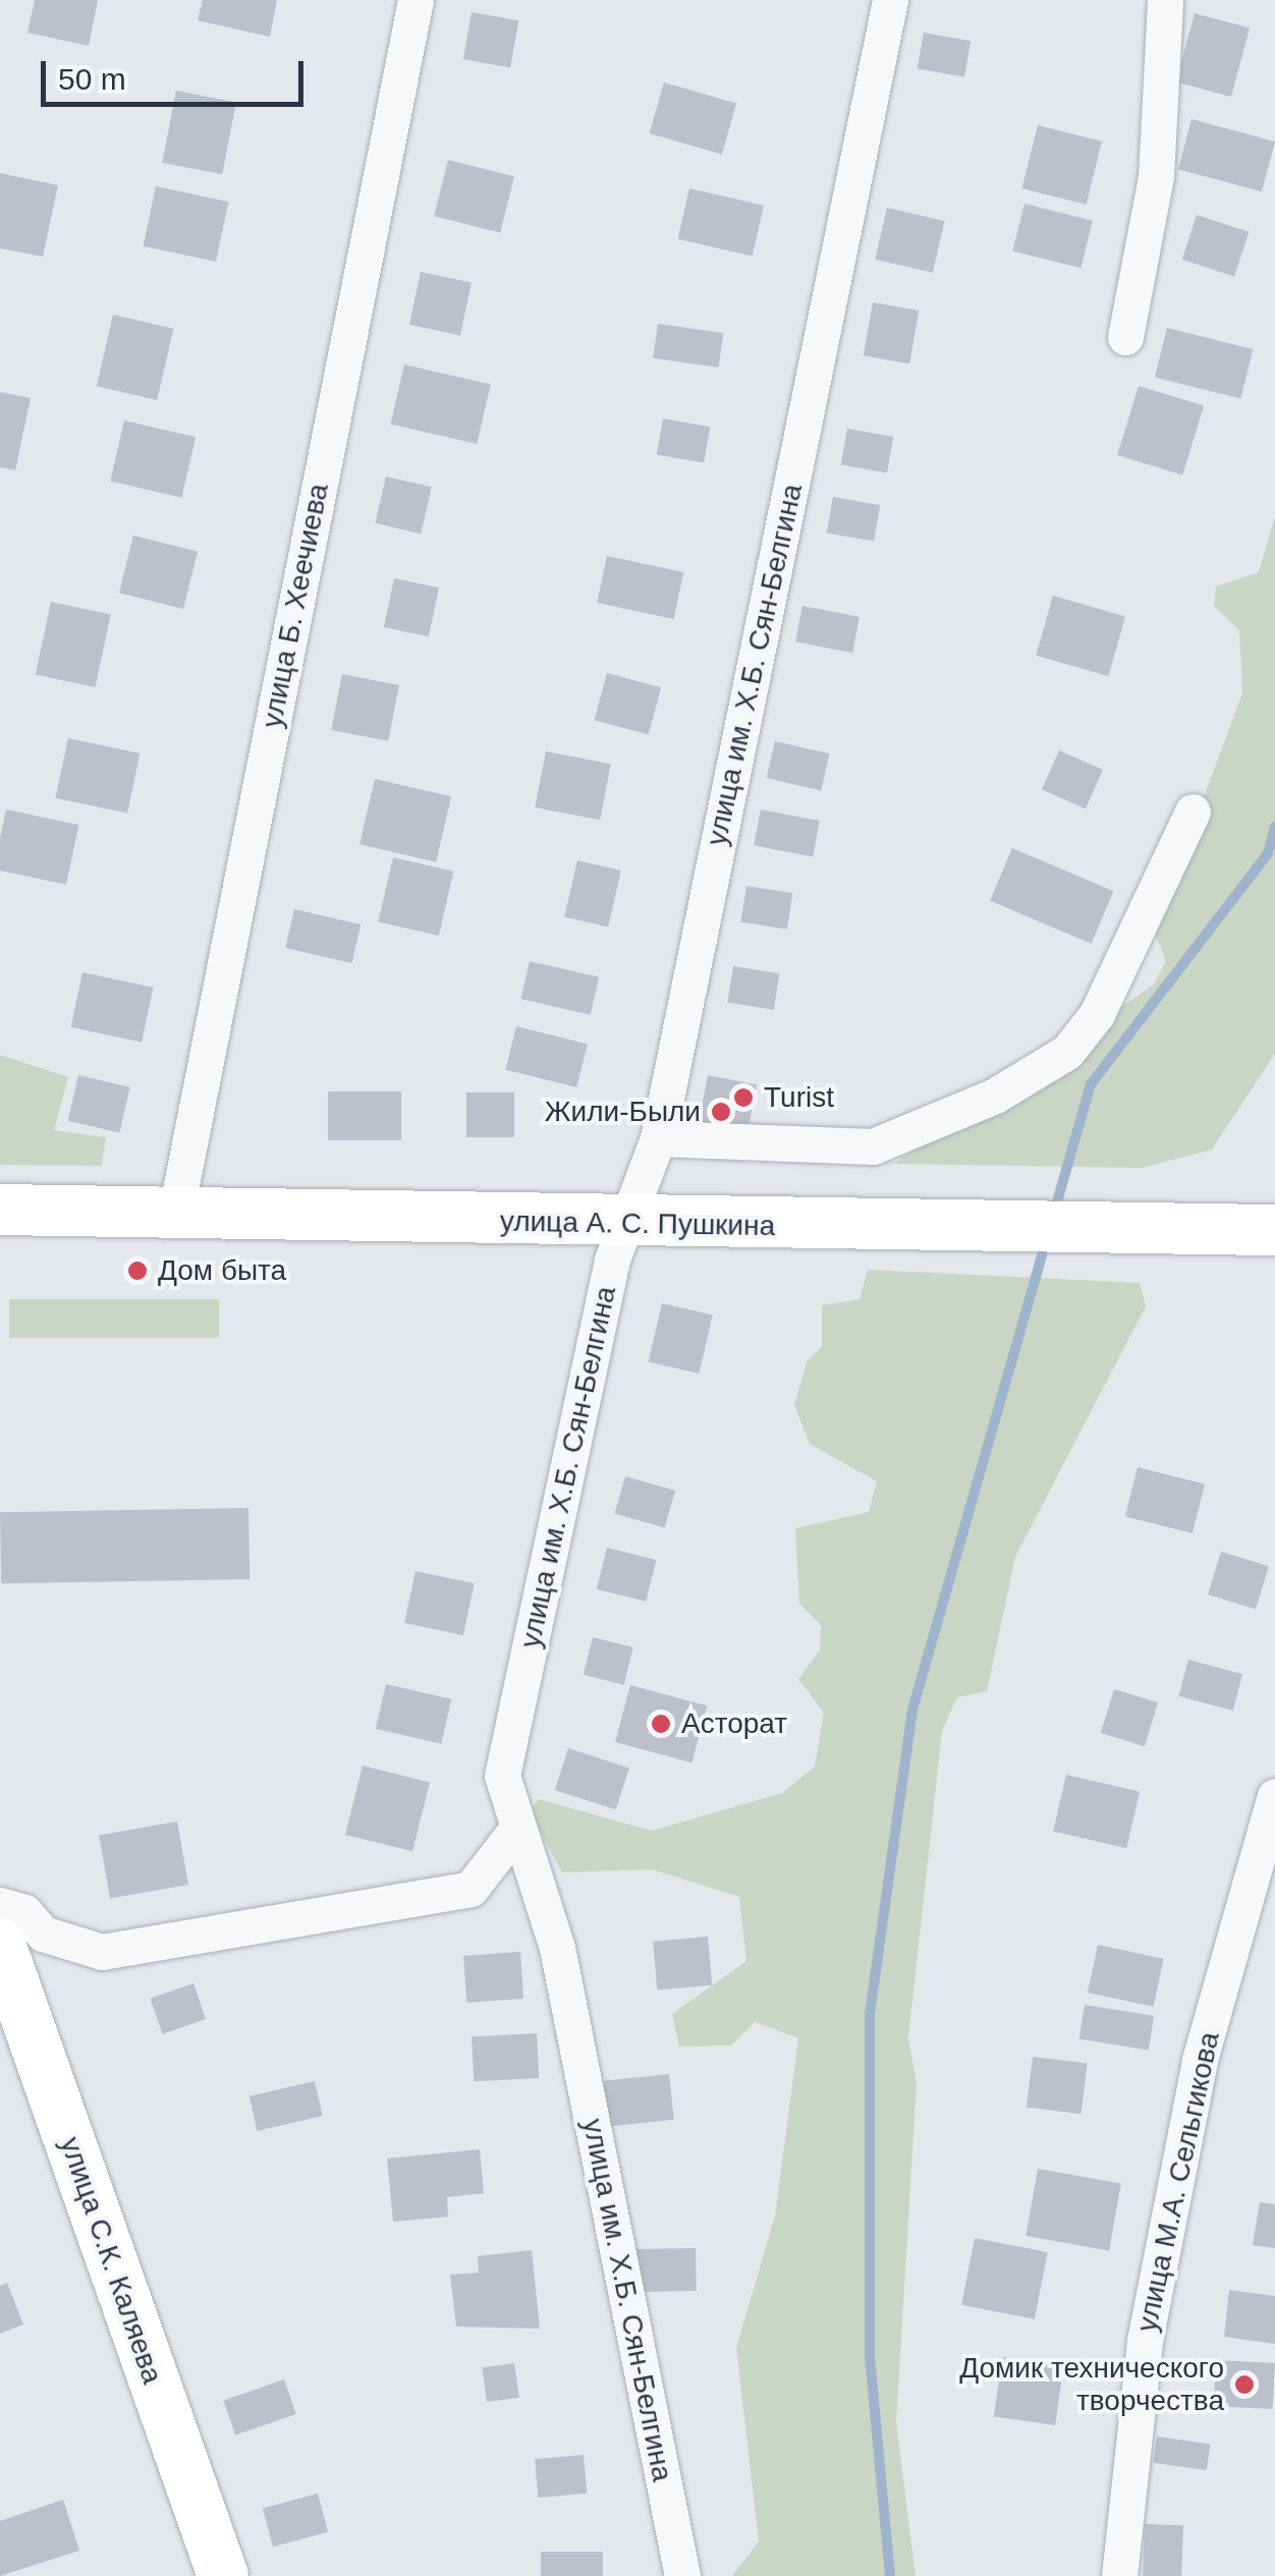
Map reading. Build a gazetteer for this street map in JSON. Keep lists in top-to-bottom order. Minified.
{"streets":{"main road":["улица А. С. Пушкина","улица С.К. Каляева"],"street":["улица Б. Хеечиева","улица им. Х.Б. Сян-Белгина","улица М.А. Сельгикова"]},"crossings":[["улица Б. Хеечиева","улица А. С. Пушкина"],["улица им. Х.Б. Сян-Белгина","улица А. С. Пушкина"]],"places":["Turist","Жили-Были","Дом быта","Асторат","Домик технического творчества"],"scale_bar":"50 m"}
